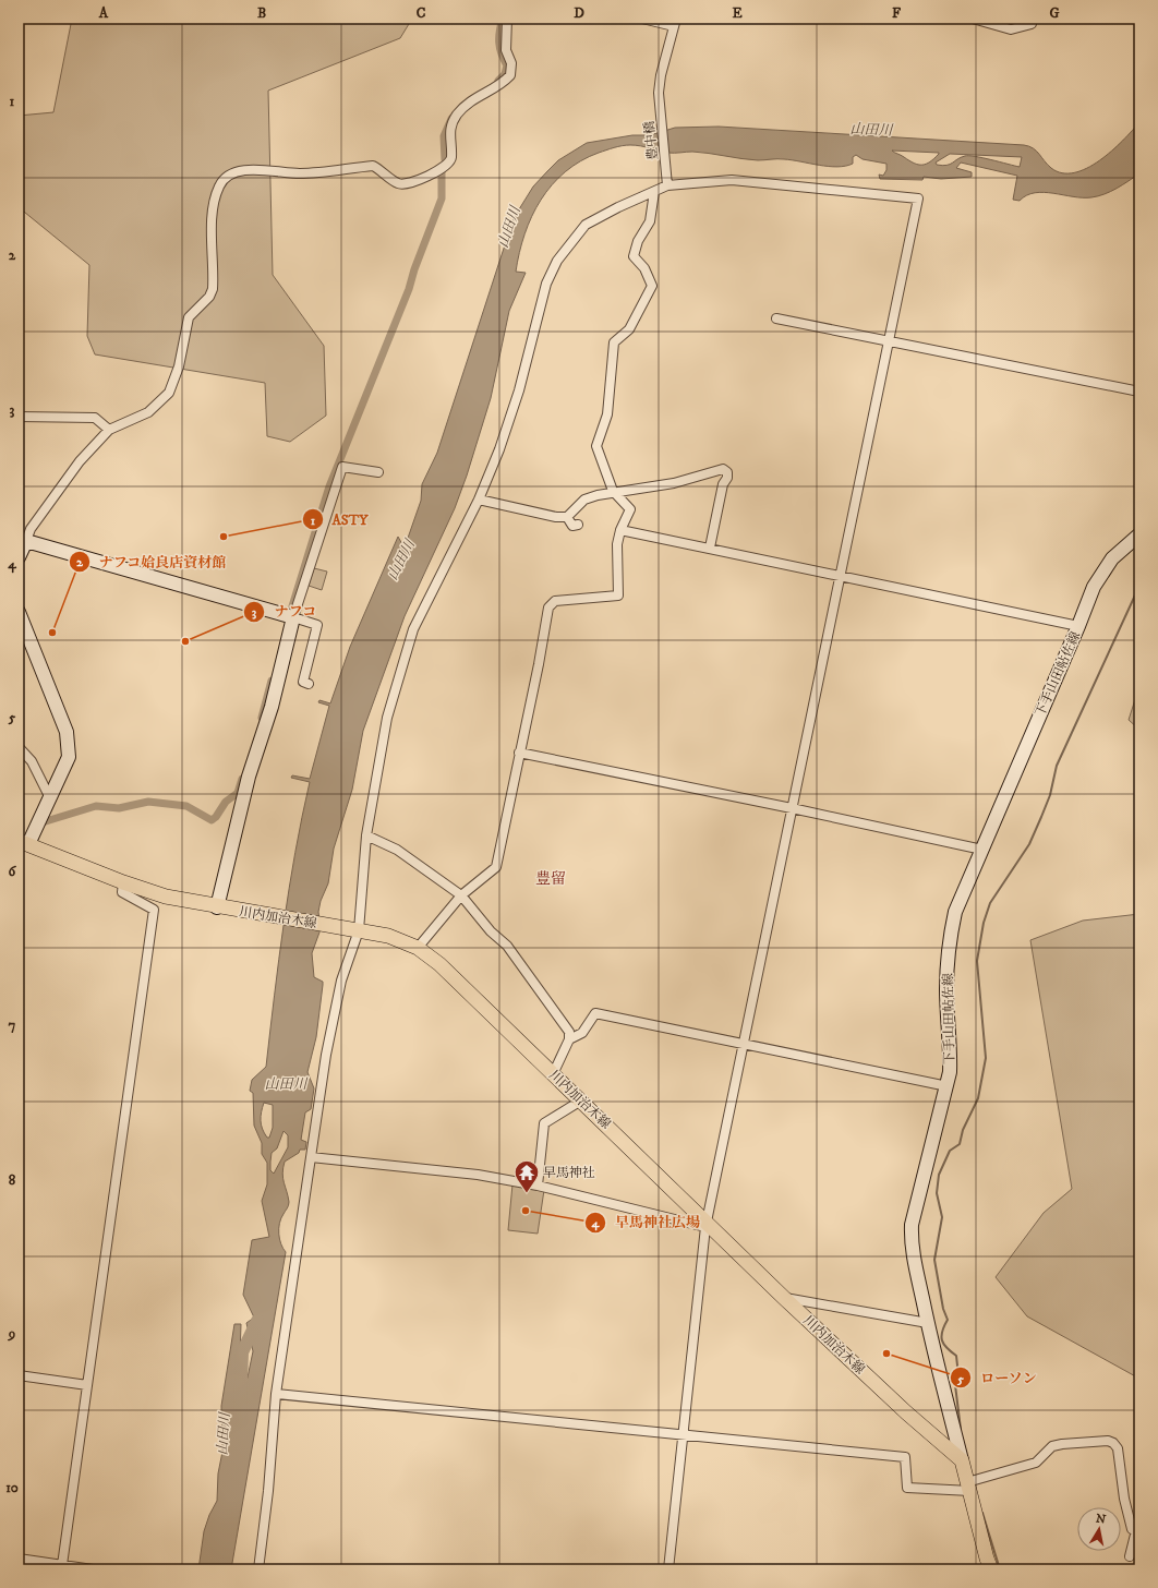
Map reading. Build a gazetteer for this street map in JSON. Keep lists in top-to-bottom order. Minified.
{"streets":{"main road":["下手山田帖佐線","川内加治木線"],"street":["豊中橋"]},"crossings":[["下手山田帖佐線","川内加治木線"]],"districts":["豊留"],"water":["山田川"],"places":{"other":["ASTY","ナフコ姶良店資材館","ナフコ","早馬神社広場","ローソン"],"temple":["早馬神社"]},"north":"top","grid":{"columns":["A","B","C","D","E","F","G"],"rows":["1","2","3","4","5","6","7","8","9","10"]}}
